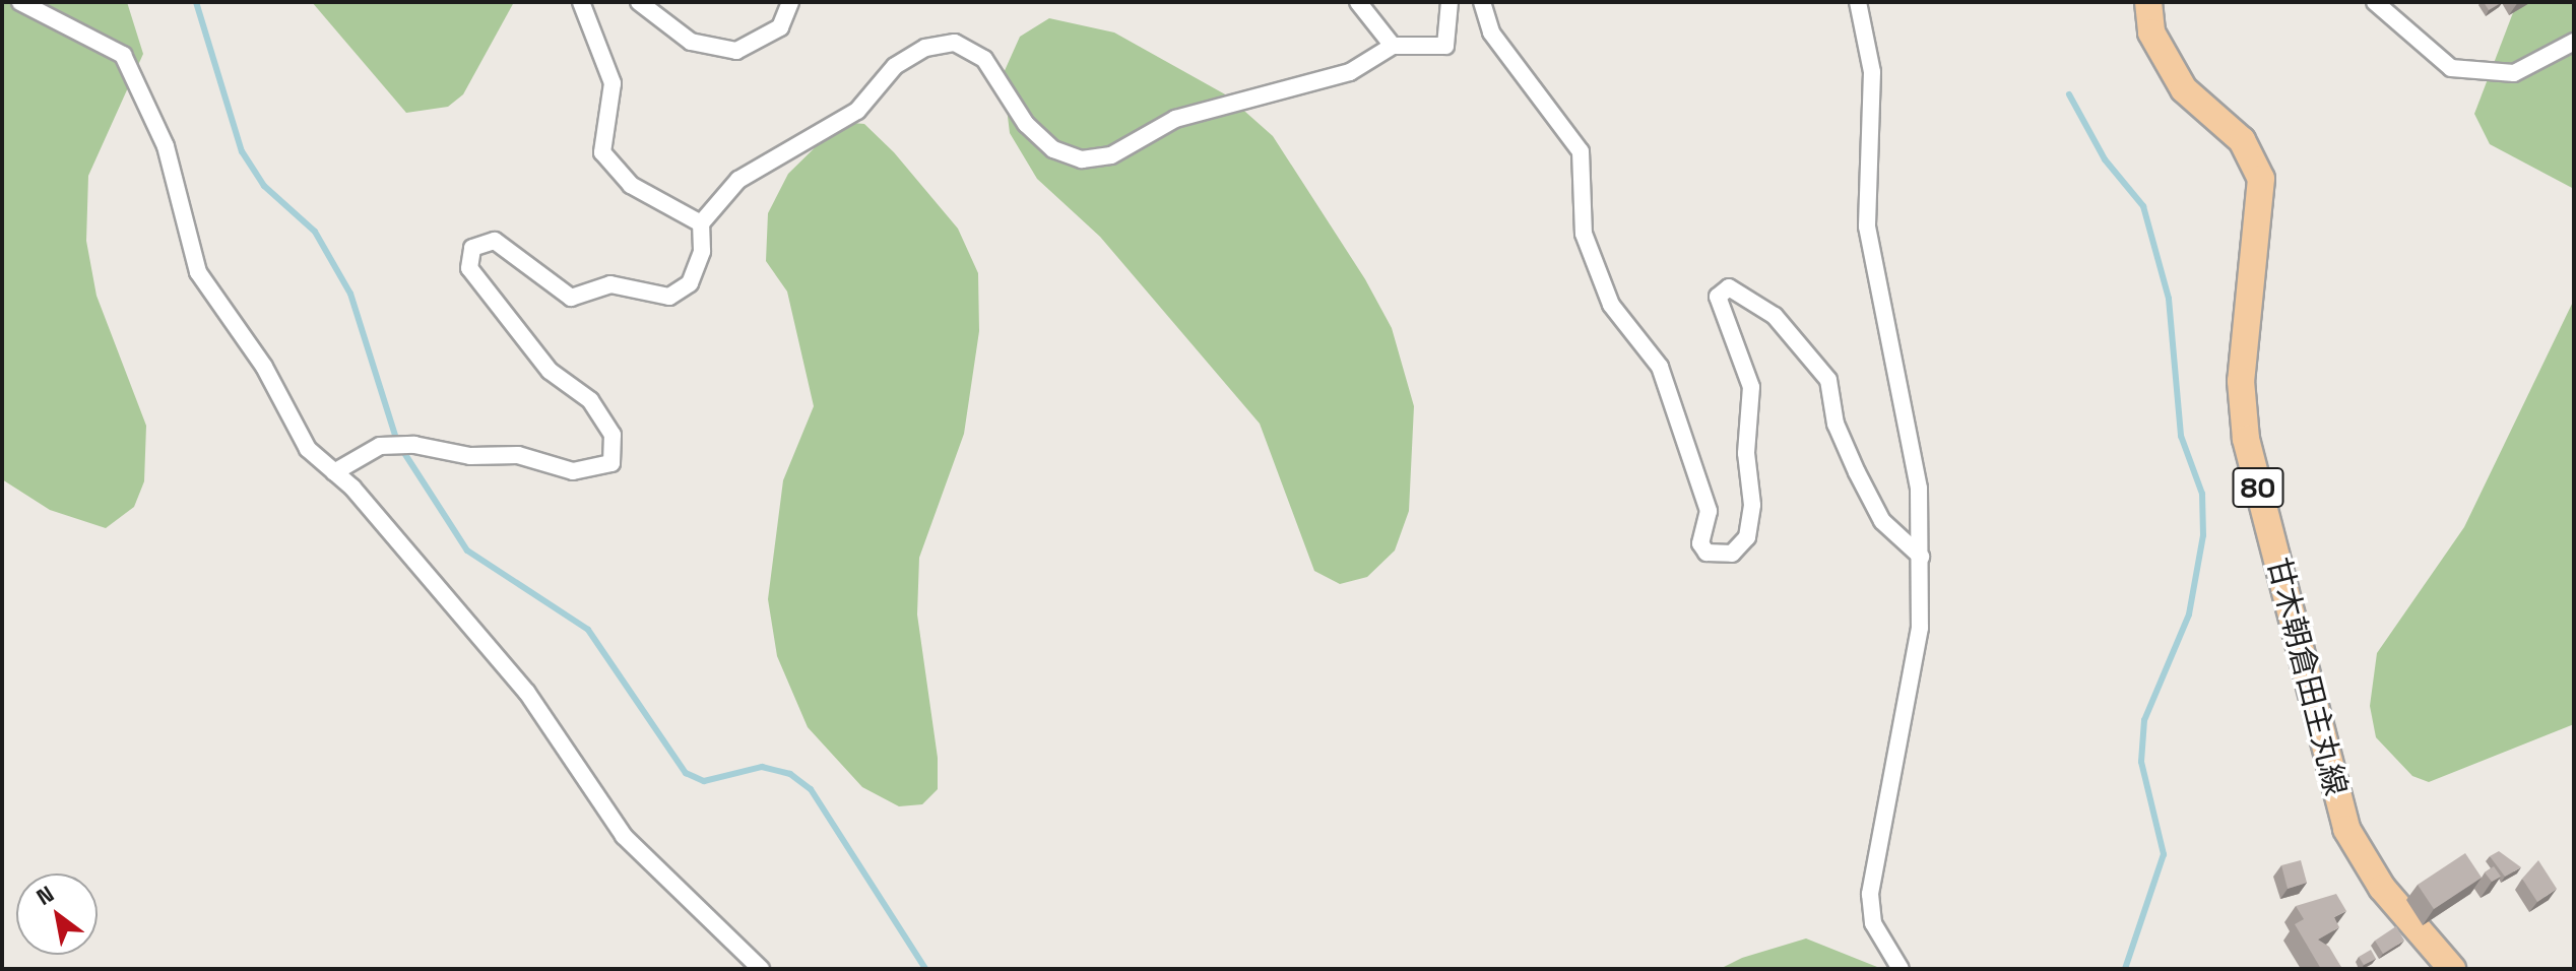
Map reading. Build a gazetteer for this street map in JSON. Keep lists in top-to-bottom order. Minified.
{"streets":{"main road":["80","甘木朝倉田主丸線"]},"north":"top left"}
